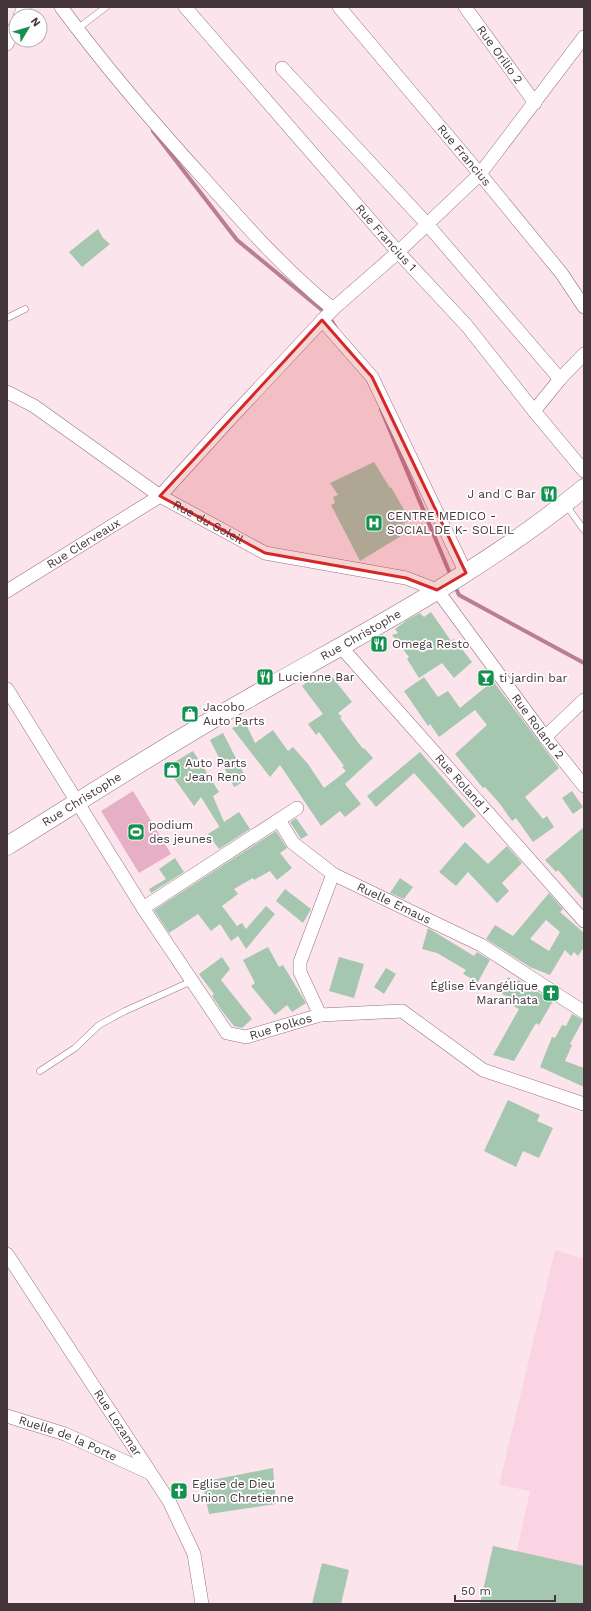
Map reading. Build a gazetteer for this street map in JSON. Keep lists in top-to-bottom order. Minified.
{"streets":{"street":["Rue Orilio 2","Rue Francius","Rue Francius 1","Rue du Soleil","Rue Clerveaux","Rue Christophe","Rue Roland 2","Rue Roland 1","Ruelle Emaus","Rue Polkos","Rue Lozamar","Ruelle de la Porte"]},"crossings":[["Rue Orilio 2","Rue Clerveaux"],["Rue Francius","Rue Clerveaux"],["Rue Francius 1","Rue Clerveaux"],["Rue du Soleil","Rue Clerveaux"],["Rue du Soleil","Rue Christophe"],["Rue du Soleil","Rue Roland 2"],["Rue Christophe","Rue Roland 2"],["Rue Christophe","Rue Roland 1"],["Rue Christophe","Rue Polkos"],["Rue Lozamar","Ruelle de la Porte"]],"places":{"restaurant":["J and C Bar","Omega Resto","Lucienne Bar"],"hospital":["CENTRE MEDICO - SOCIAL DE K- SOLEIL"],"bar":["ti jardin bar"],"shop":["Jacobo Auto Parts","Auto Parts Jean Reno"],"sports":["podium des jeunes"],"church":["Église Évangélique Maranhata","Eglise de Dieu Union Chretienne"]},"scale_bar":"50 m","north":"top right"}
